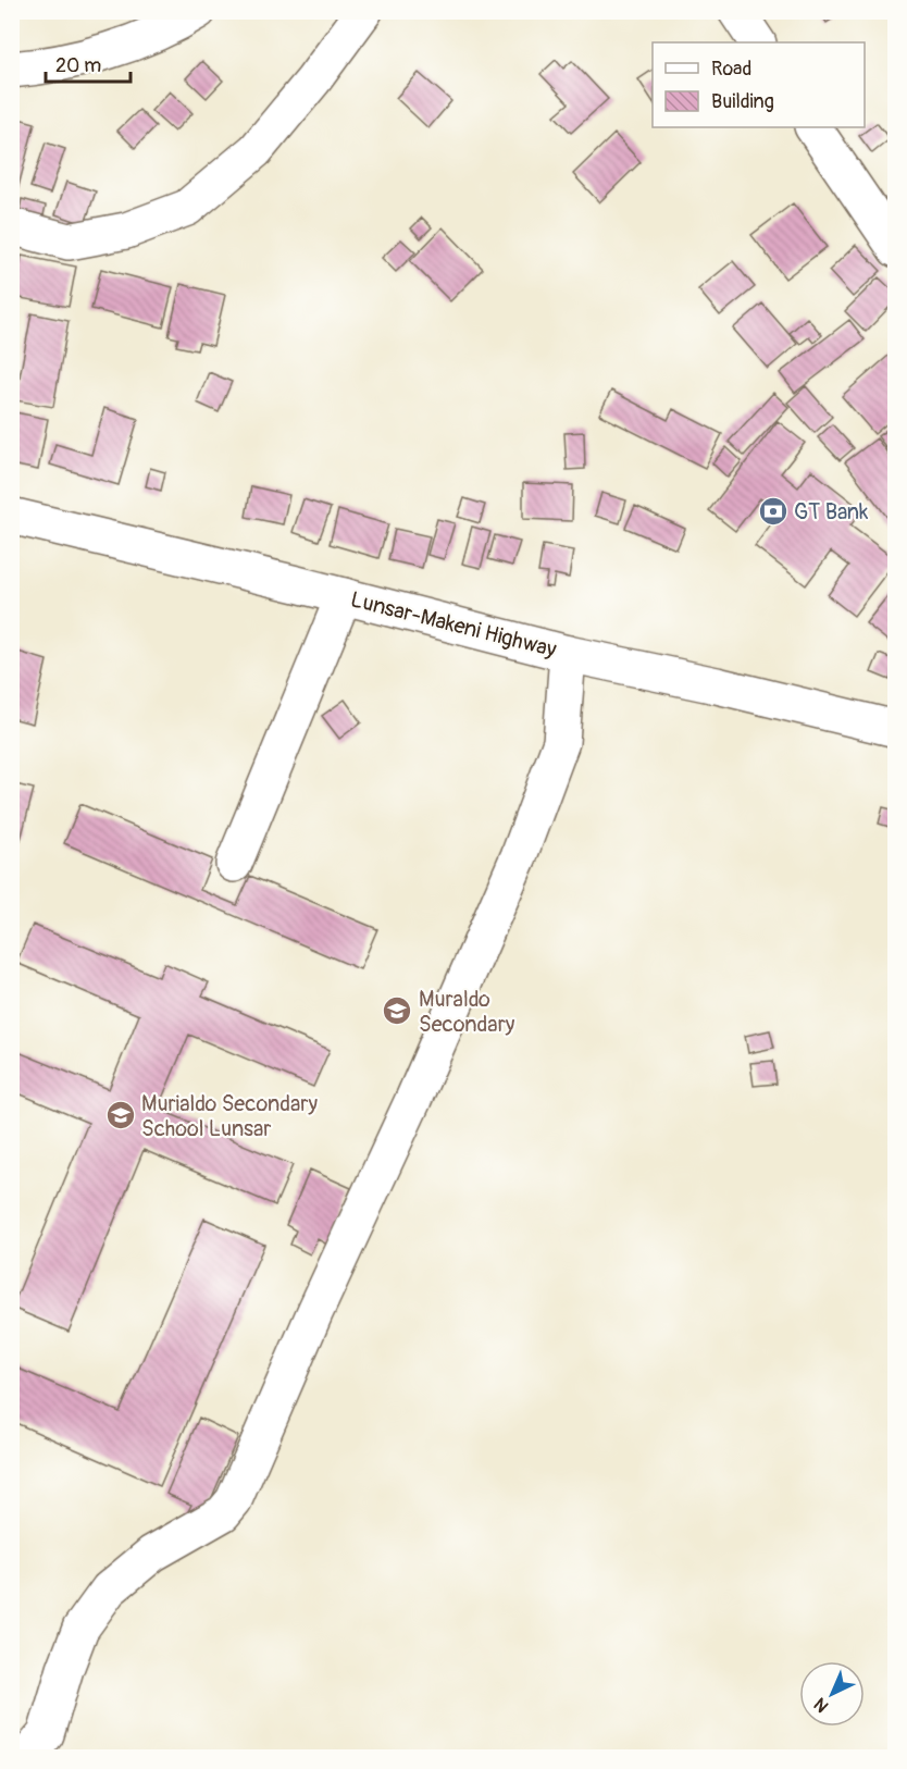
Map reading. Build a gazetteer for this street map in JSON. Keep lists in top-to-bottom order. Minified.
{"streets":{"street":["Lunsar-Makeni Highway"]},"places":{"bank":["GT Bank"],"school or university":["Muraldo Secondary","Murialdo Secondary School Lunsar"]},"legend":["Road","Building"],"scale_bar":"20 m","north":"bottom left"}
